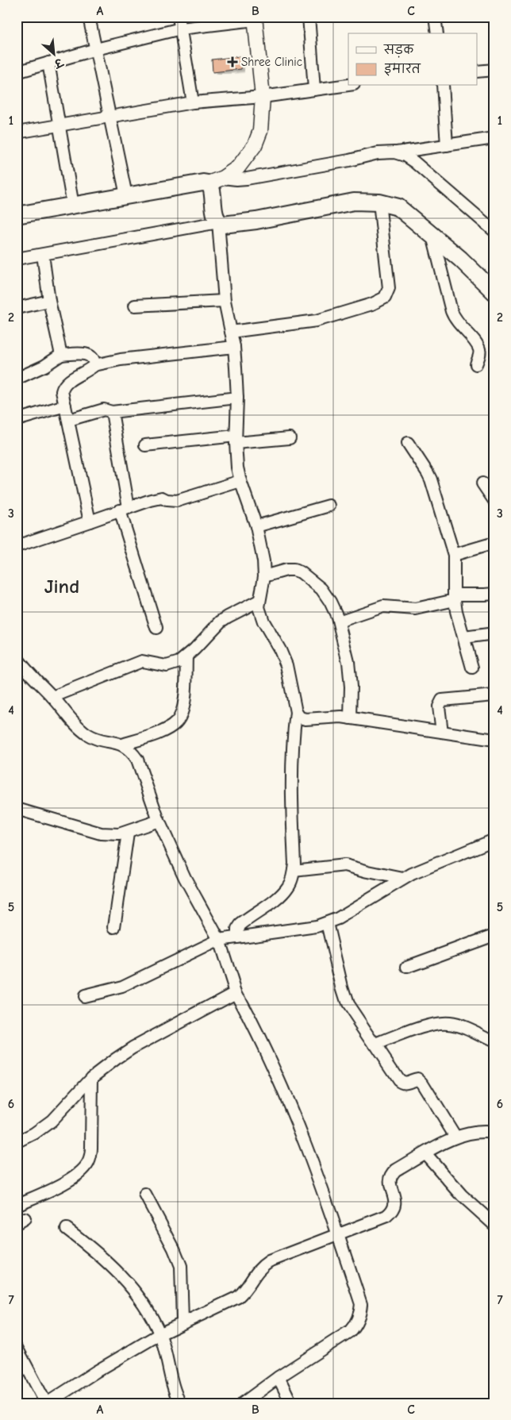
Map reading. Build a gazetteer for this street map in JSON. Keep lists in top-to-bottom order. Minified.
{"districts":["Jind"],"places":{"health":["Shree Clinic"]},"legend":["सड़क","इमारत"],"north":"bottom right","grid":{"columns":["A","B","C"],"rows":["1","2","3","4","5","6","7"]}}
